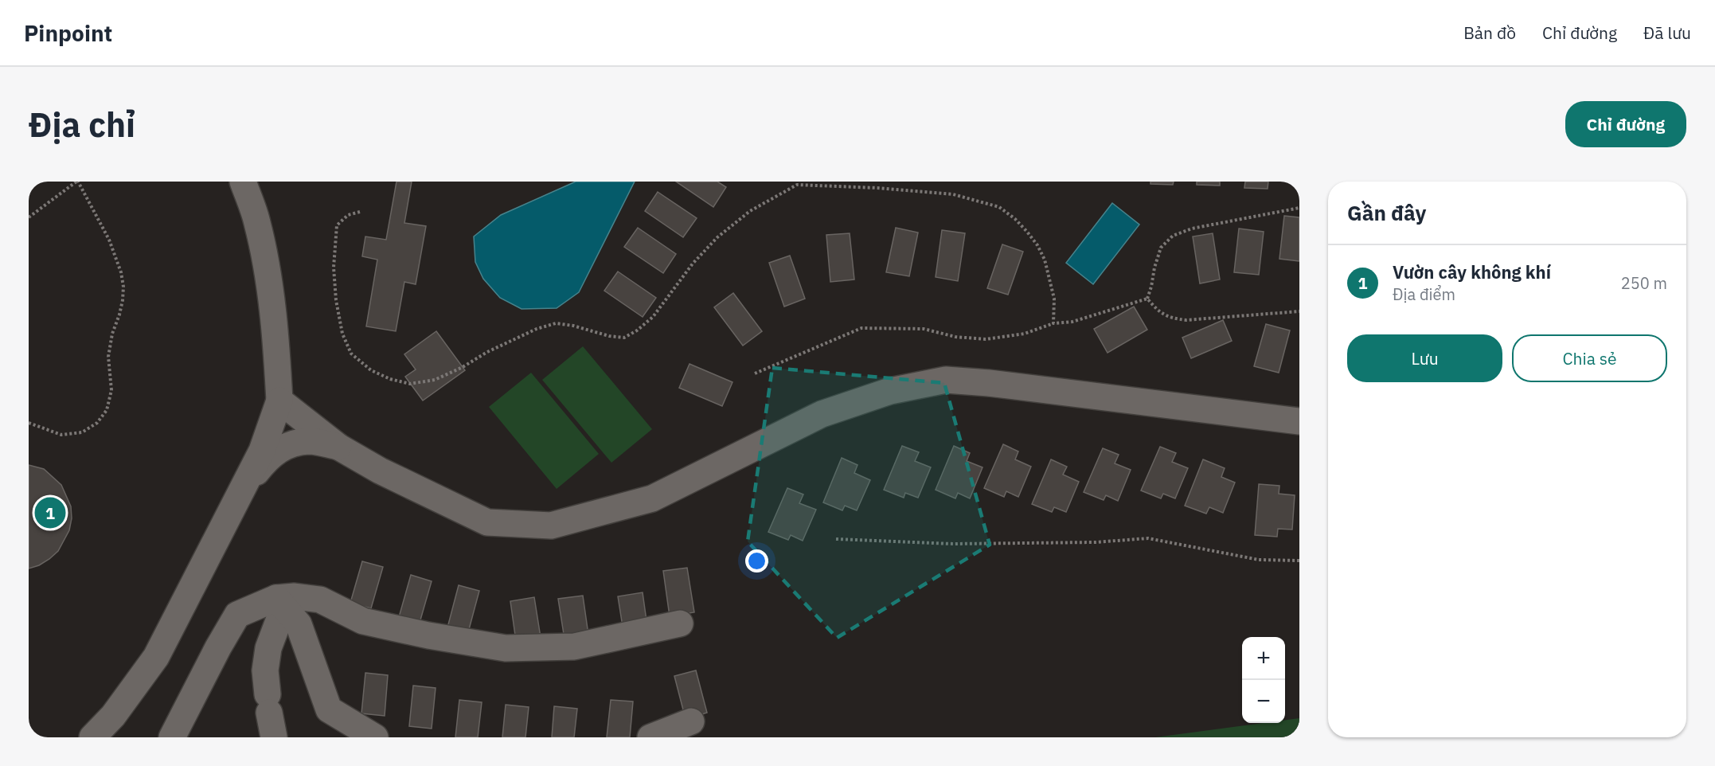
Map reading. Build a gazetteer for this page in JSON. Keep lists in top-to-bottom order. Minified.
{"page":{"header":"Pinpoint","nav":["Bản đồ","Chỉ đường","Đã lưu"],"buttons":["Chỉ đường",["Lưu","Chia sẻ"]],"title":"Địa chỉ","heading":"Gần đây","list":[{"mark":"1","name":"Vườn cây không khí","note":"Địa điểm","value":"250 m"}],"pins":"1","map_buttons":["+","−"]}}
